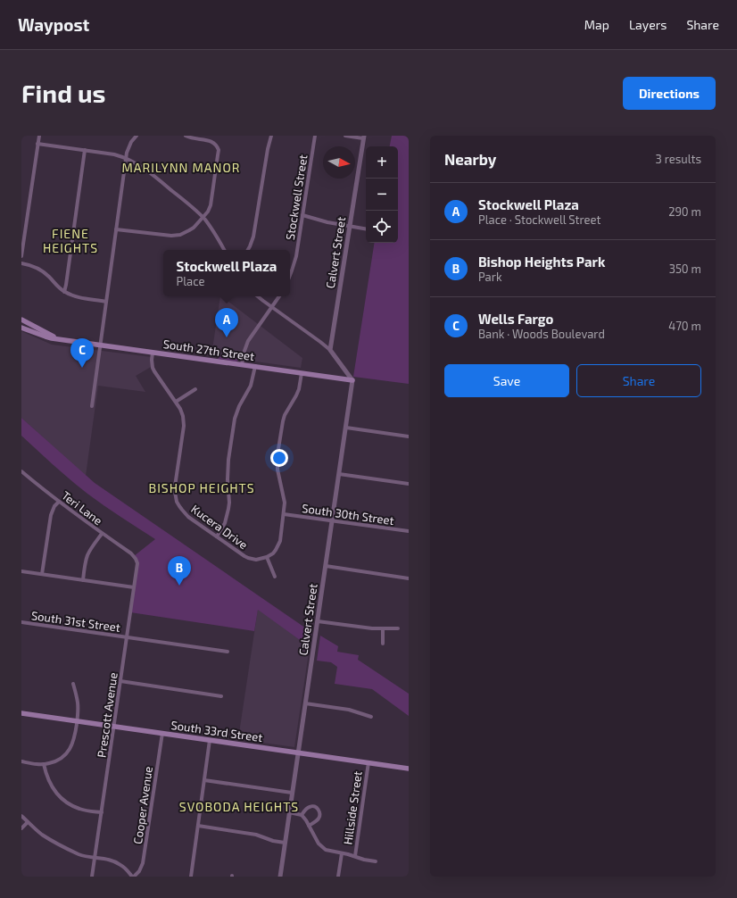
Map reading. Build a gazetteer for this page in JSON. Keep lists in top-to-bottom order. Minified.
{"streets":{"main road":["South 27th Street","South 33rd Street"],"street":["Stockwell Street","Calvert Street","Teri Lane","South 30th Street","Kucera Drive","South 31st Street","Prescott Avenue","Cooper Avenue","Hillside Street"]},"crossings":[["Calvert Street","South 27th Street"],["Calvert Street","South 30th Street"],["Calvert Street","South 33rd Street"],["South 27th Street","Kucera Drive"],["Teri Lane","Prescott Avenue"],["South 31st Street","Prescott Avenue"],["Prescott Avenue","South 33rd Street"],["South 33rd Street","Cooper Avenue"],["South 33rd Street","Hillside Street"]],"districts":["MARILYNN MANOR","FIENE HEIGHTS","BISHOP HEIGHTS","SVOBODA HEIGHTS"],"north":"right","page":{"header":"Waypost","nav":["Map","Layers","Share"],"buttons":["Directions",["Save","Share"]],"title":"Find us","heading":["Nearby","3 results"],"map_buttons":["+","−"],"list":[{"mark":"A","name":"Stockwell Plaza","note":"Place · Stockwell Street","value":"290 m"},{"mark":"B","name":"Bishop Heights Park","note":"Park","value":"350 m"},{"mark":"C","name":"Wells Fargo","note":"Bank · Woods Boulevard","value":"470 m"}],"popup":["Stockwell Plaza","Place"],"pins":["A","C","B"]}}
